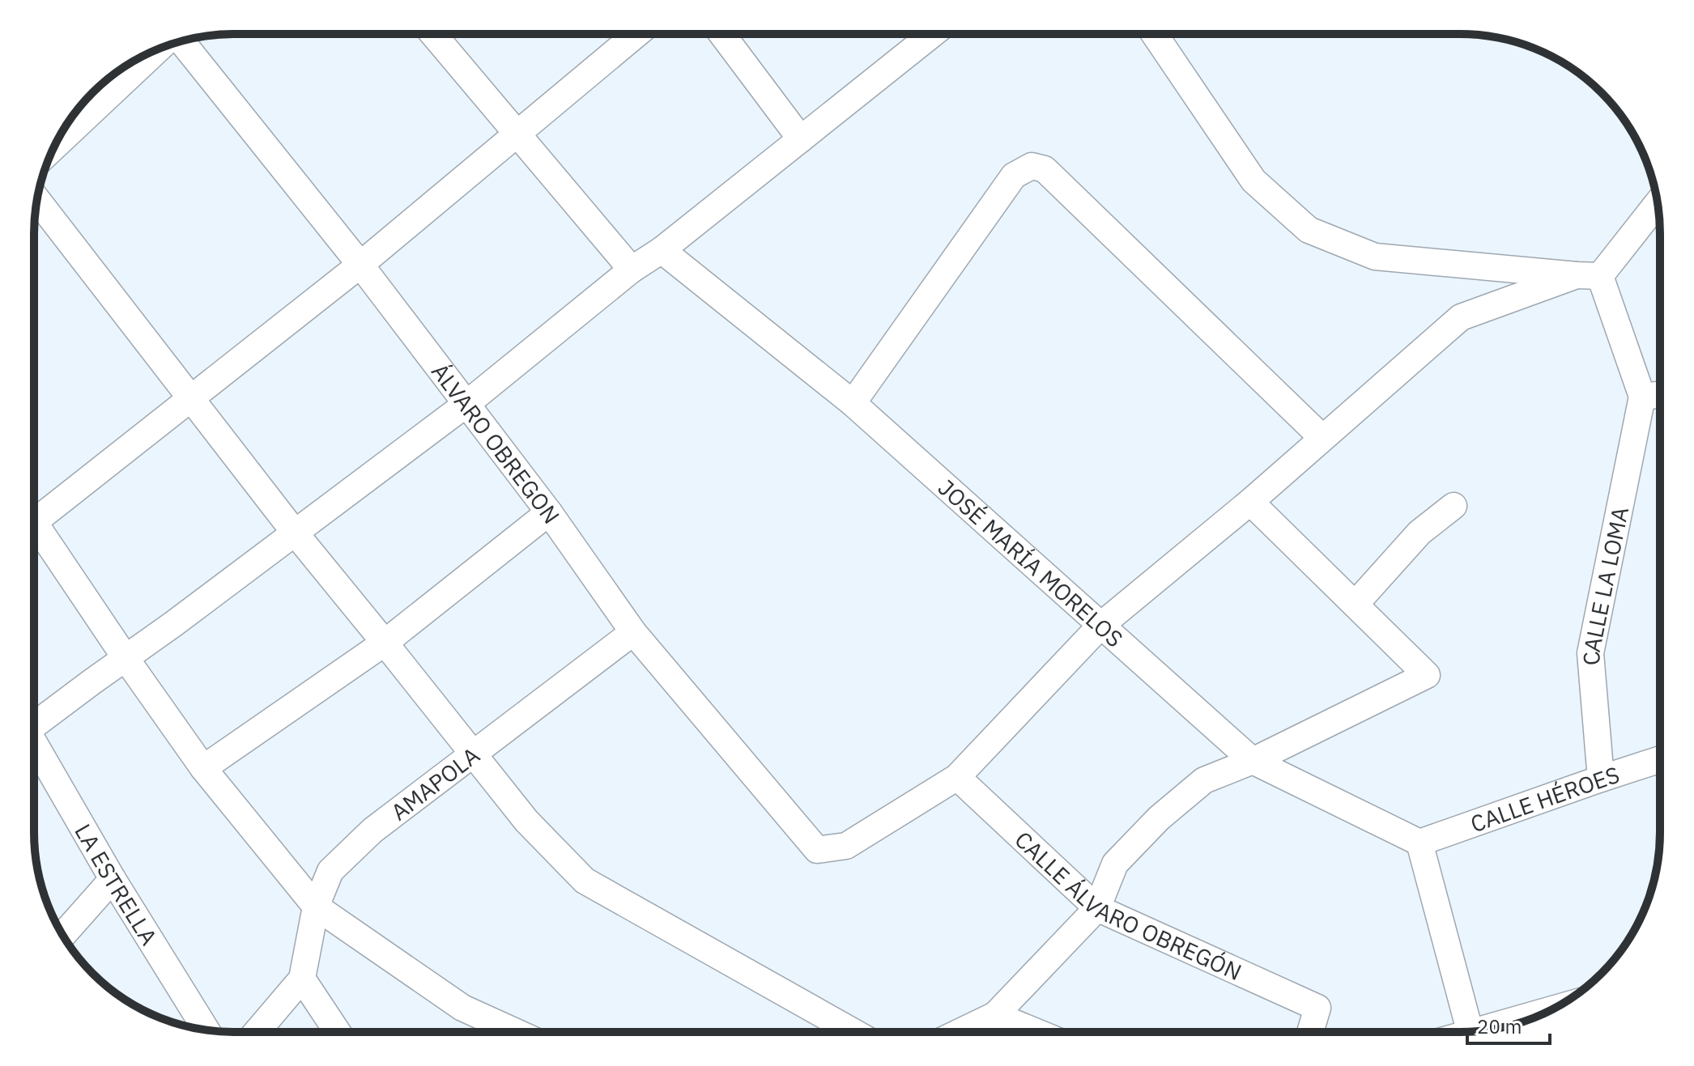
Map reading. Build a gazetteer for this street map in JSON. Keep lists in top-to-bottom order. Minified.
{"streets":{"street":["ÁLVARO OBREGON","JOSÉ MARÍA MORELOS","CALLE LA LOMA","AMAPOLA","CALLE HÉROES","LA ESTRELLA","CALLE ÁLVARO OBREGÓN"]},"crossings":[["ÁLVARO OBREGON","AMAPOLA"],["ÁLVARO OBREGON","CALLE ÁLVARO OBREGÓN"],["JOSÉ MARÍA MORELOS","CALLE HÉROES"],["CALLE LA LOMA","CALLE HÉROES"]],"scale_bar":"20 m"}
